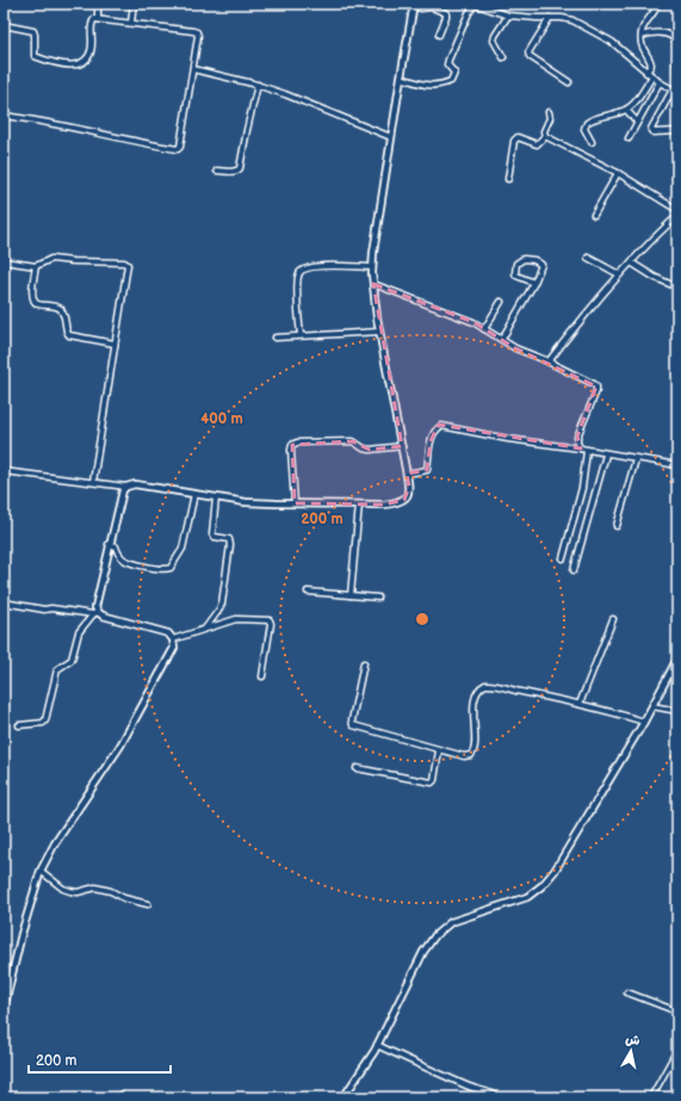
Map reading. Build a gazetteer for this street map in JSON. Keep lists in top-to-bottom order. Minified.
{"scale_bar":"200 m","north":"top","rings":["400 m","200 m"]}
